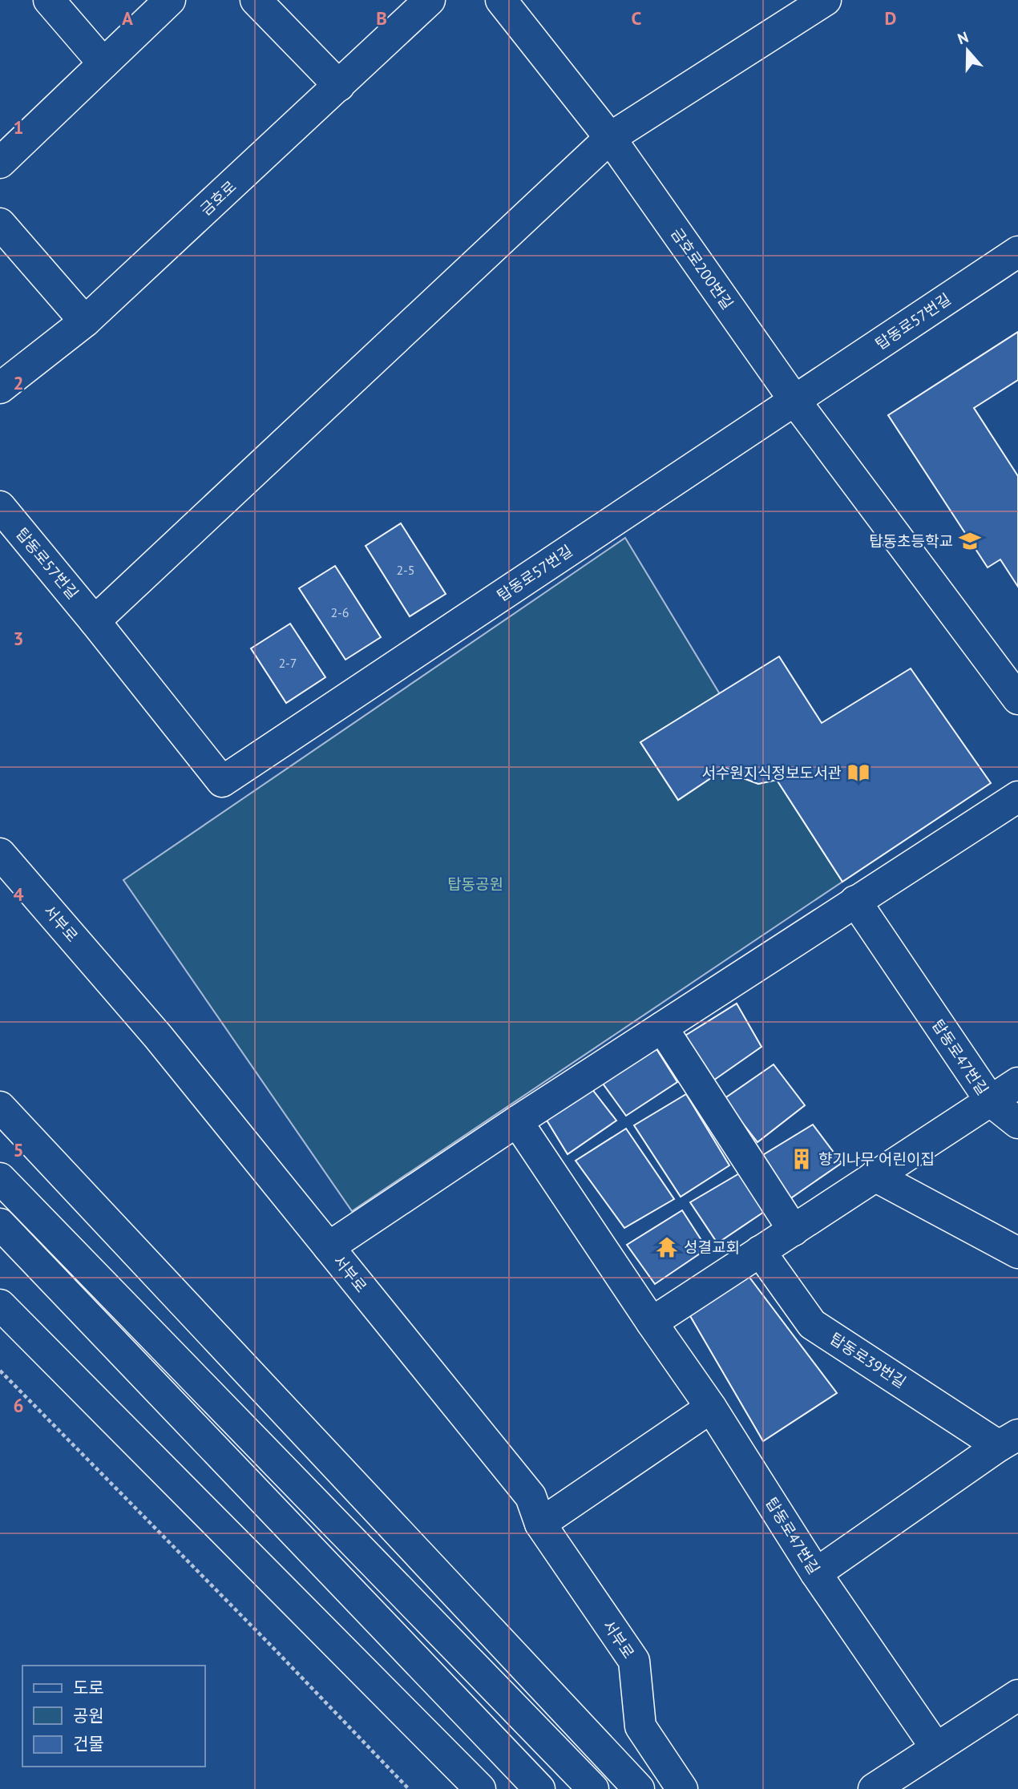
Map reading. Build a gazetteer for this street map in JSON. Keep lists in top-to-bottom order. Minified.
{"streets":{"street":["금호로","금호로200번길","탑동로57번길","서부로","탑동로47번길","탑동로39번길"]},"crossings":[["금호로200번길","탑동로57번길"],["탑동로47번길","탑동로39번길"]],"parks":["탑동공원"],"places":{"school or university":["탑동초등학교"],"library":["서수원지식정보도서관"],"building":["향기나무 어린이집"],"temple":["성결교회"]},"house_numbers":["2-5","2-6","2-7"],"legend":["도로","공원","건물"],"north":"top","grid":{"columns":["A","B","C","D"],"rows":["1","2","3","4","5","6"]}}
